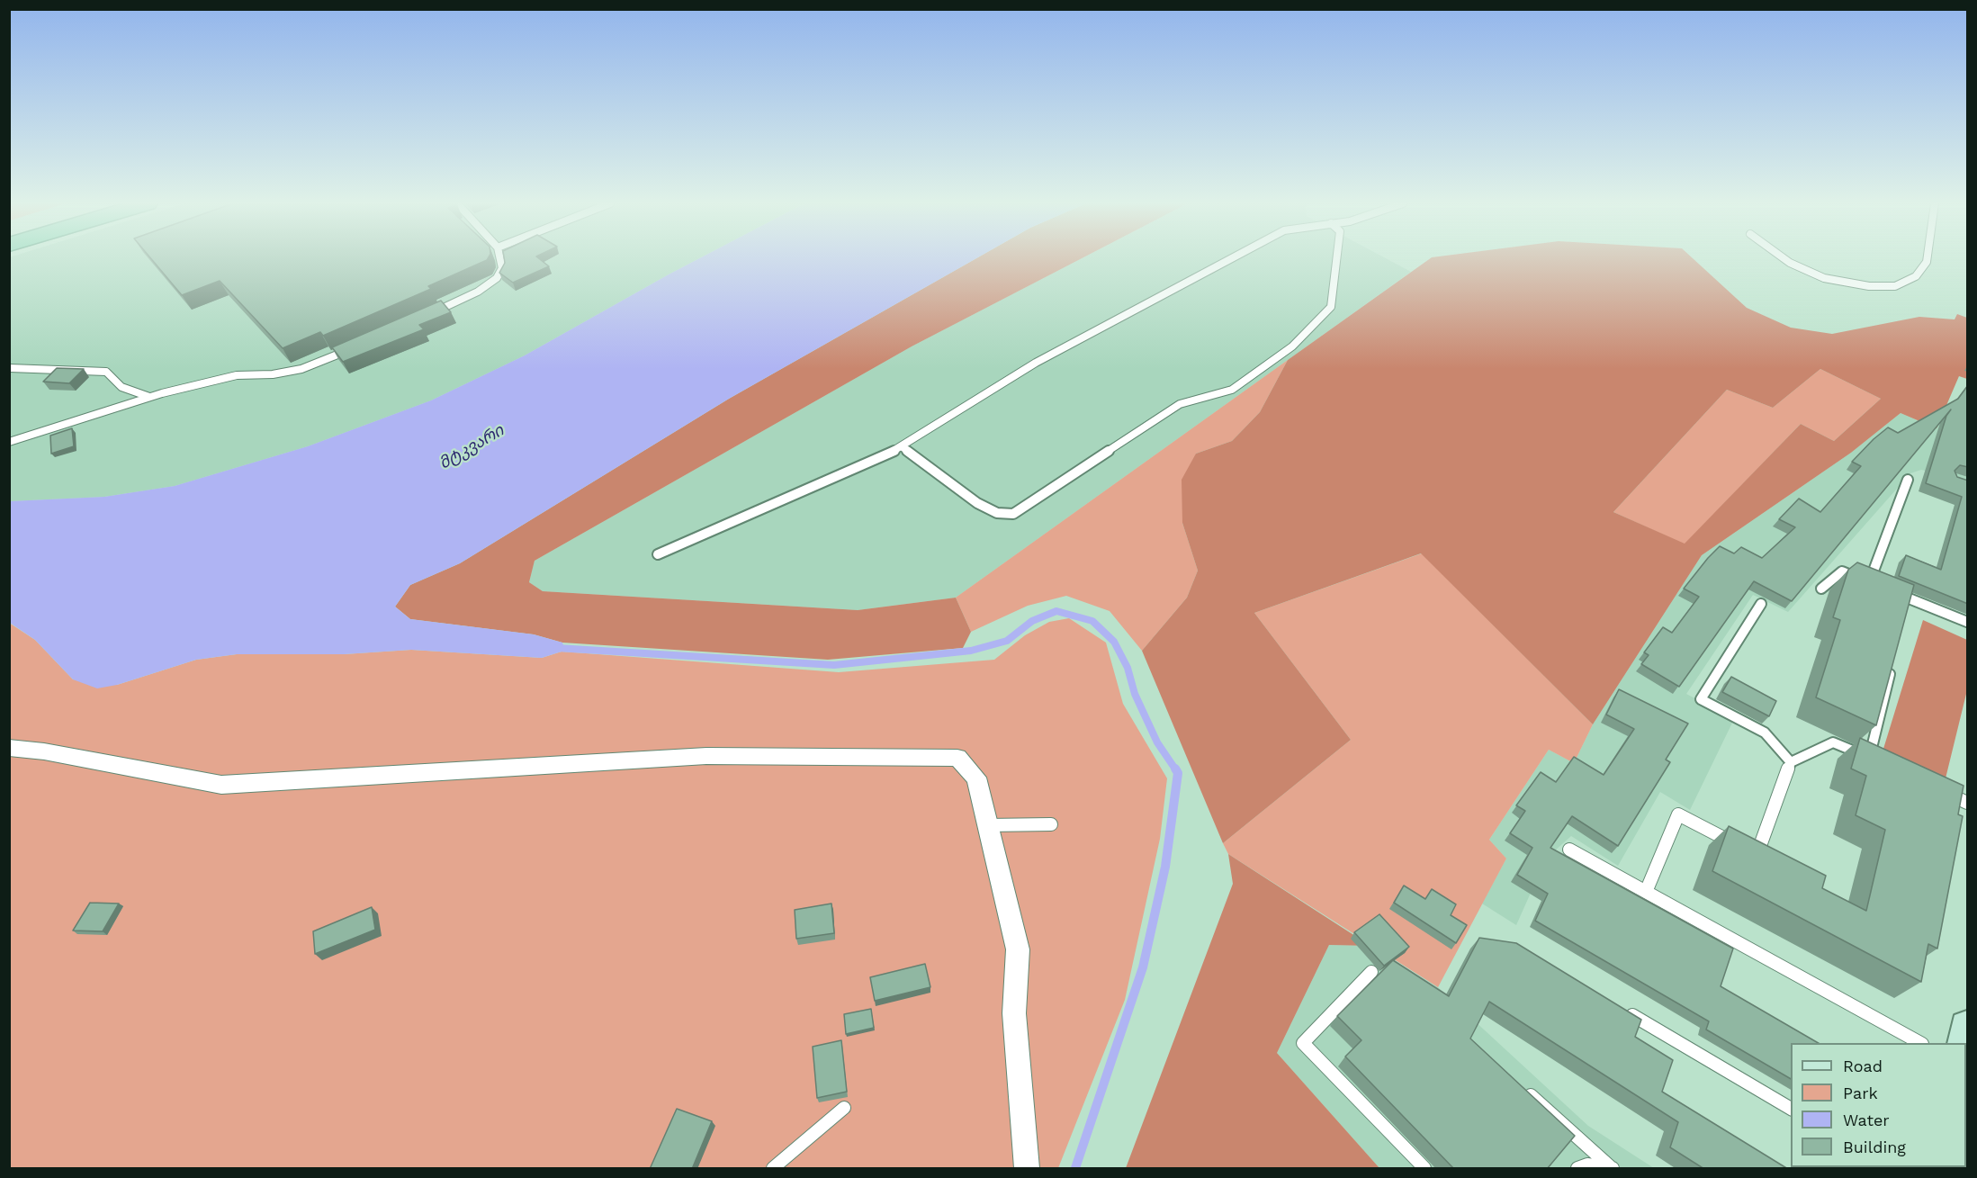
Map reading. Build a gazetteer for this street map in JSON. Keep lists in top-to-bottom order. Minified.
{"water":["მტკვარი"],"legend":["Road","Park","Water","Building"]}
